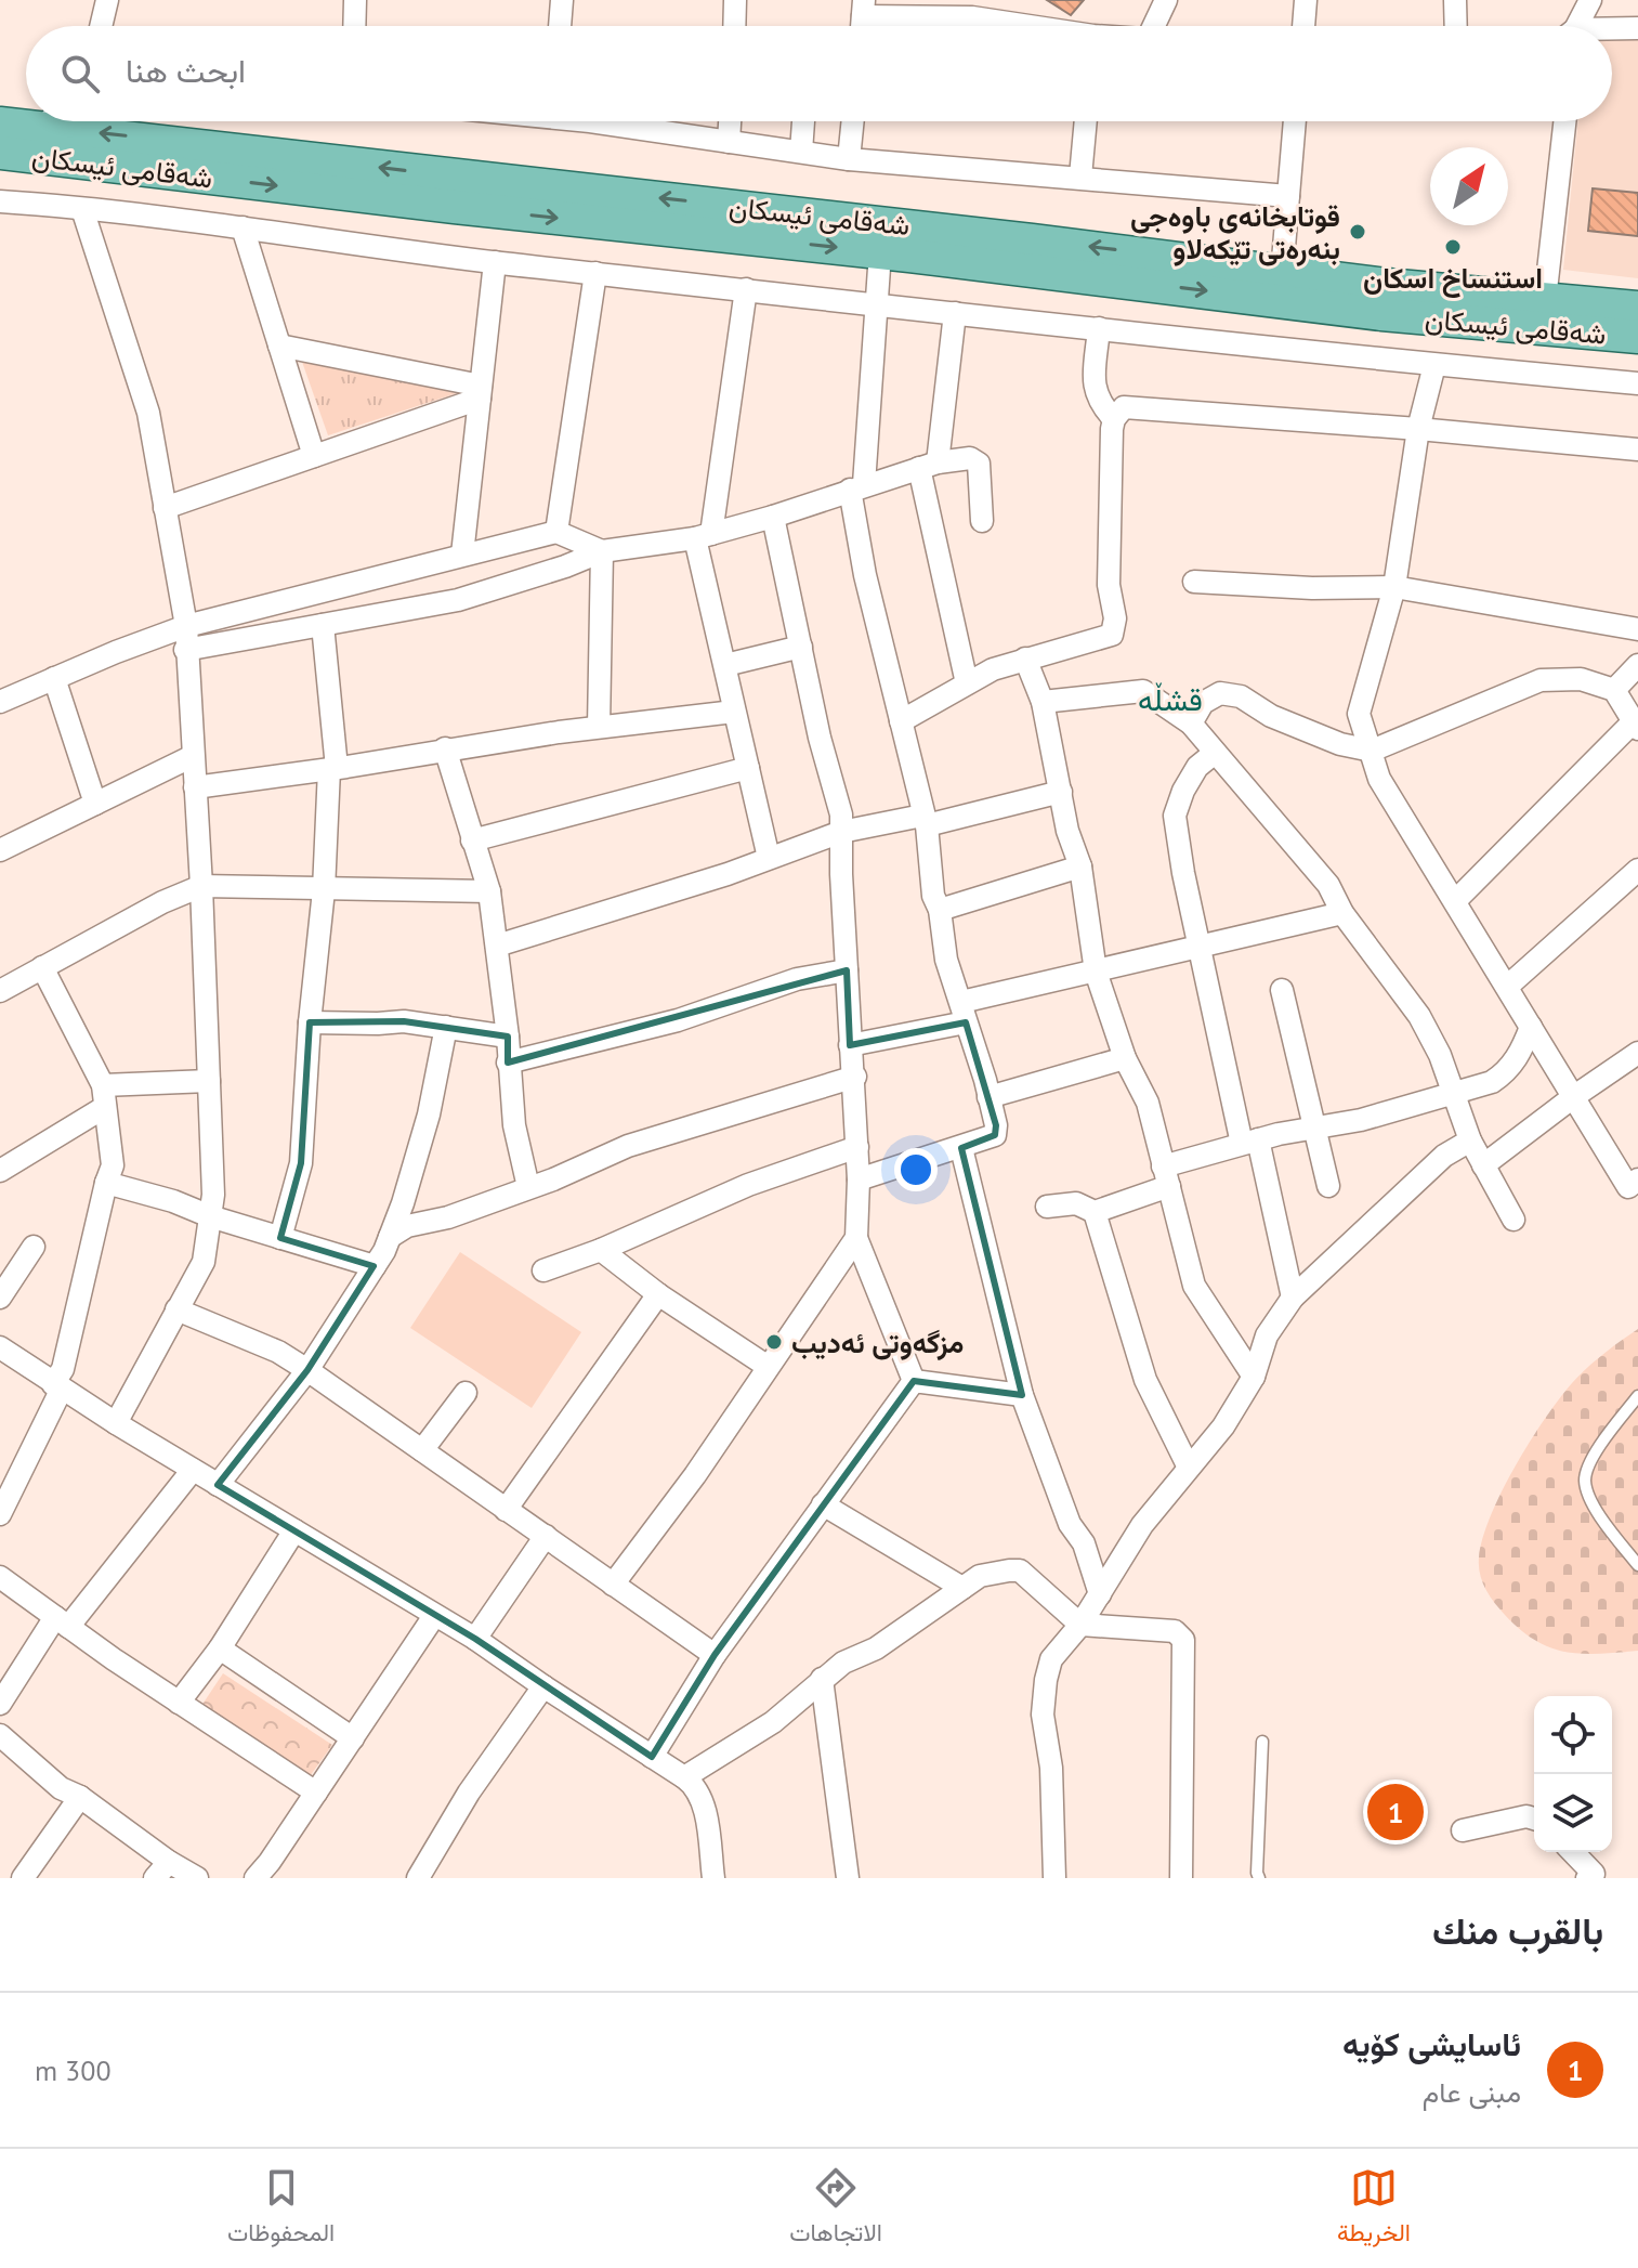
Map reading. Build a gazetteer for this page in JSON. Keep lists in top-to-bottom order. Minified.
{"streets":{"main road":["شەقامی ئیسکان"]},"districts":["قشڵه‌"],"places":["قوتابخانه‌ی باوه‌جی بنه‌ره‌تی تێكه‌لاو","استنساخ اسکان","مزگەوتی ئەدیب"],"north":"top right","page":{"search":"ابحث هنا","pins":"1","heading":"بالقرب منك","list":[{"mark":"1","name":"ئاسایشی کۆیە","note":"مبنى عام","value":"300 m"}],"nav":["الخريطة","الاتجاهات","المحفوظات"]}}
